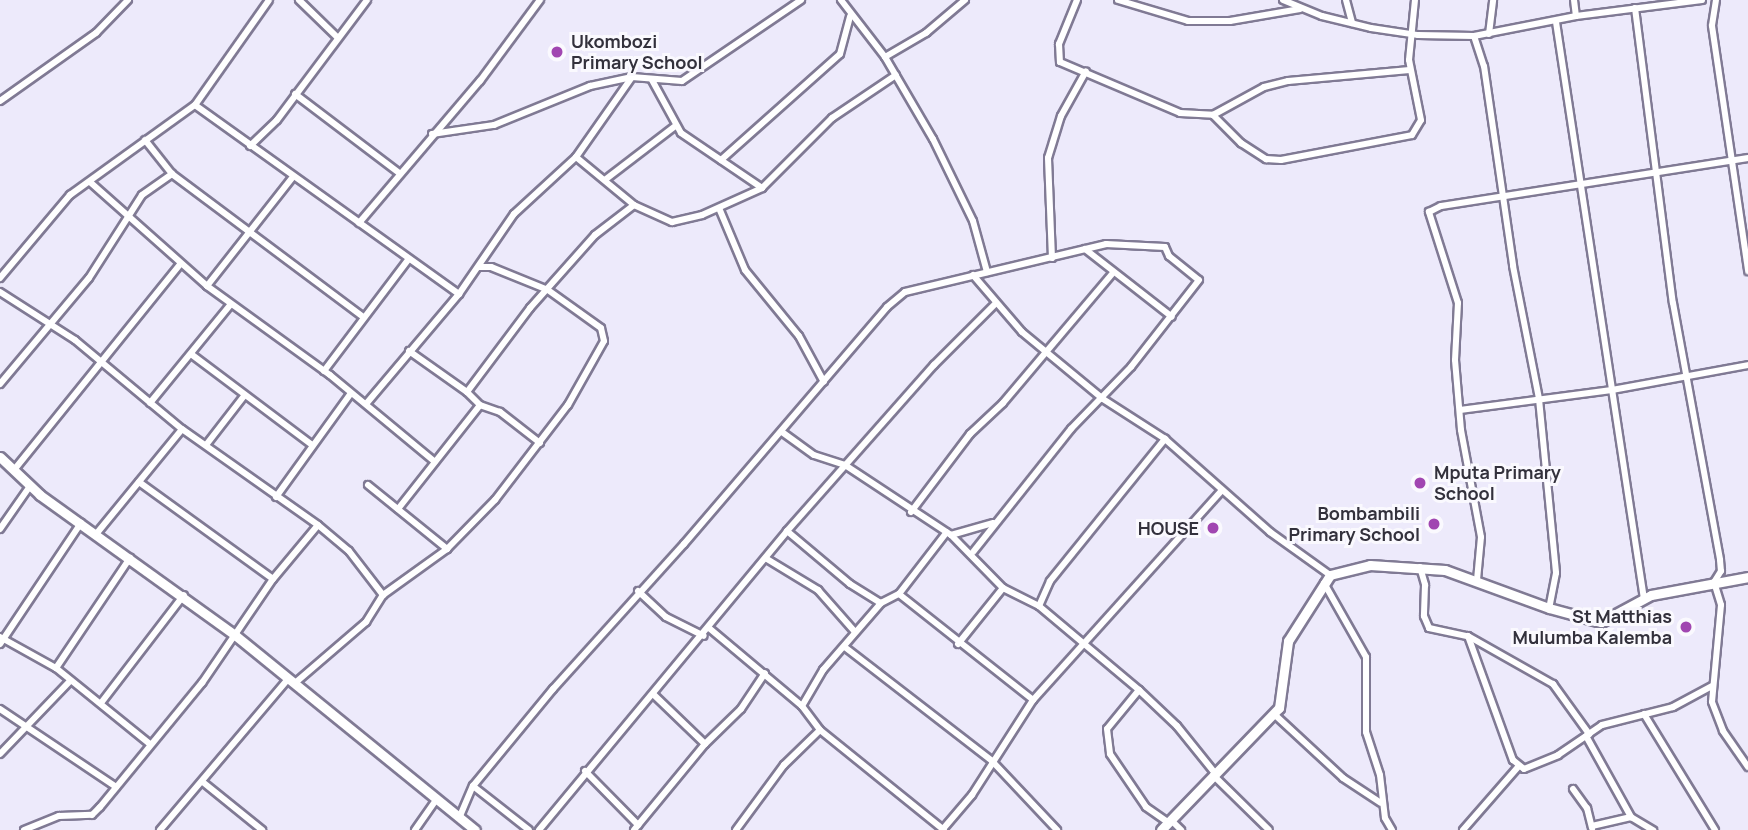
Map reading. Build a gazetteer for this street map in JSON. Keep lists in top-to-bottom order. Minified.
{"places":["Ukombozi Primary School","Mputa Primary School","Bombambili Primary School","HOUSE","St Matthias Mulumba Kalemba"]}
